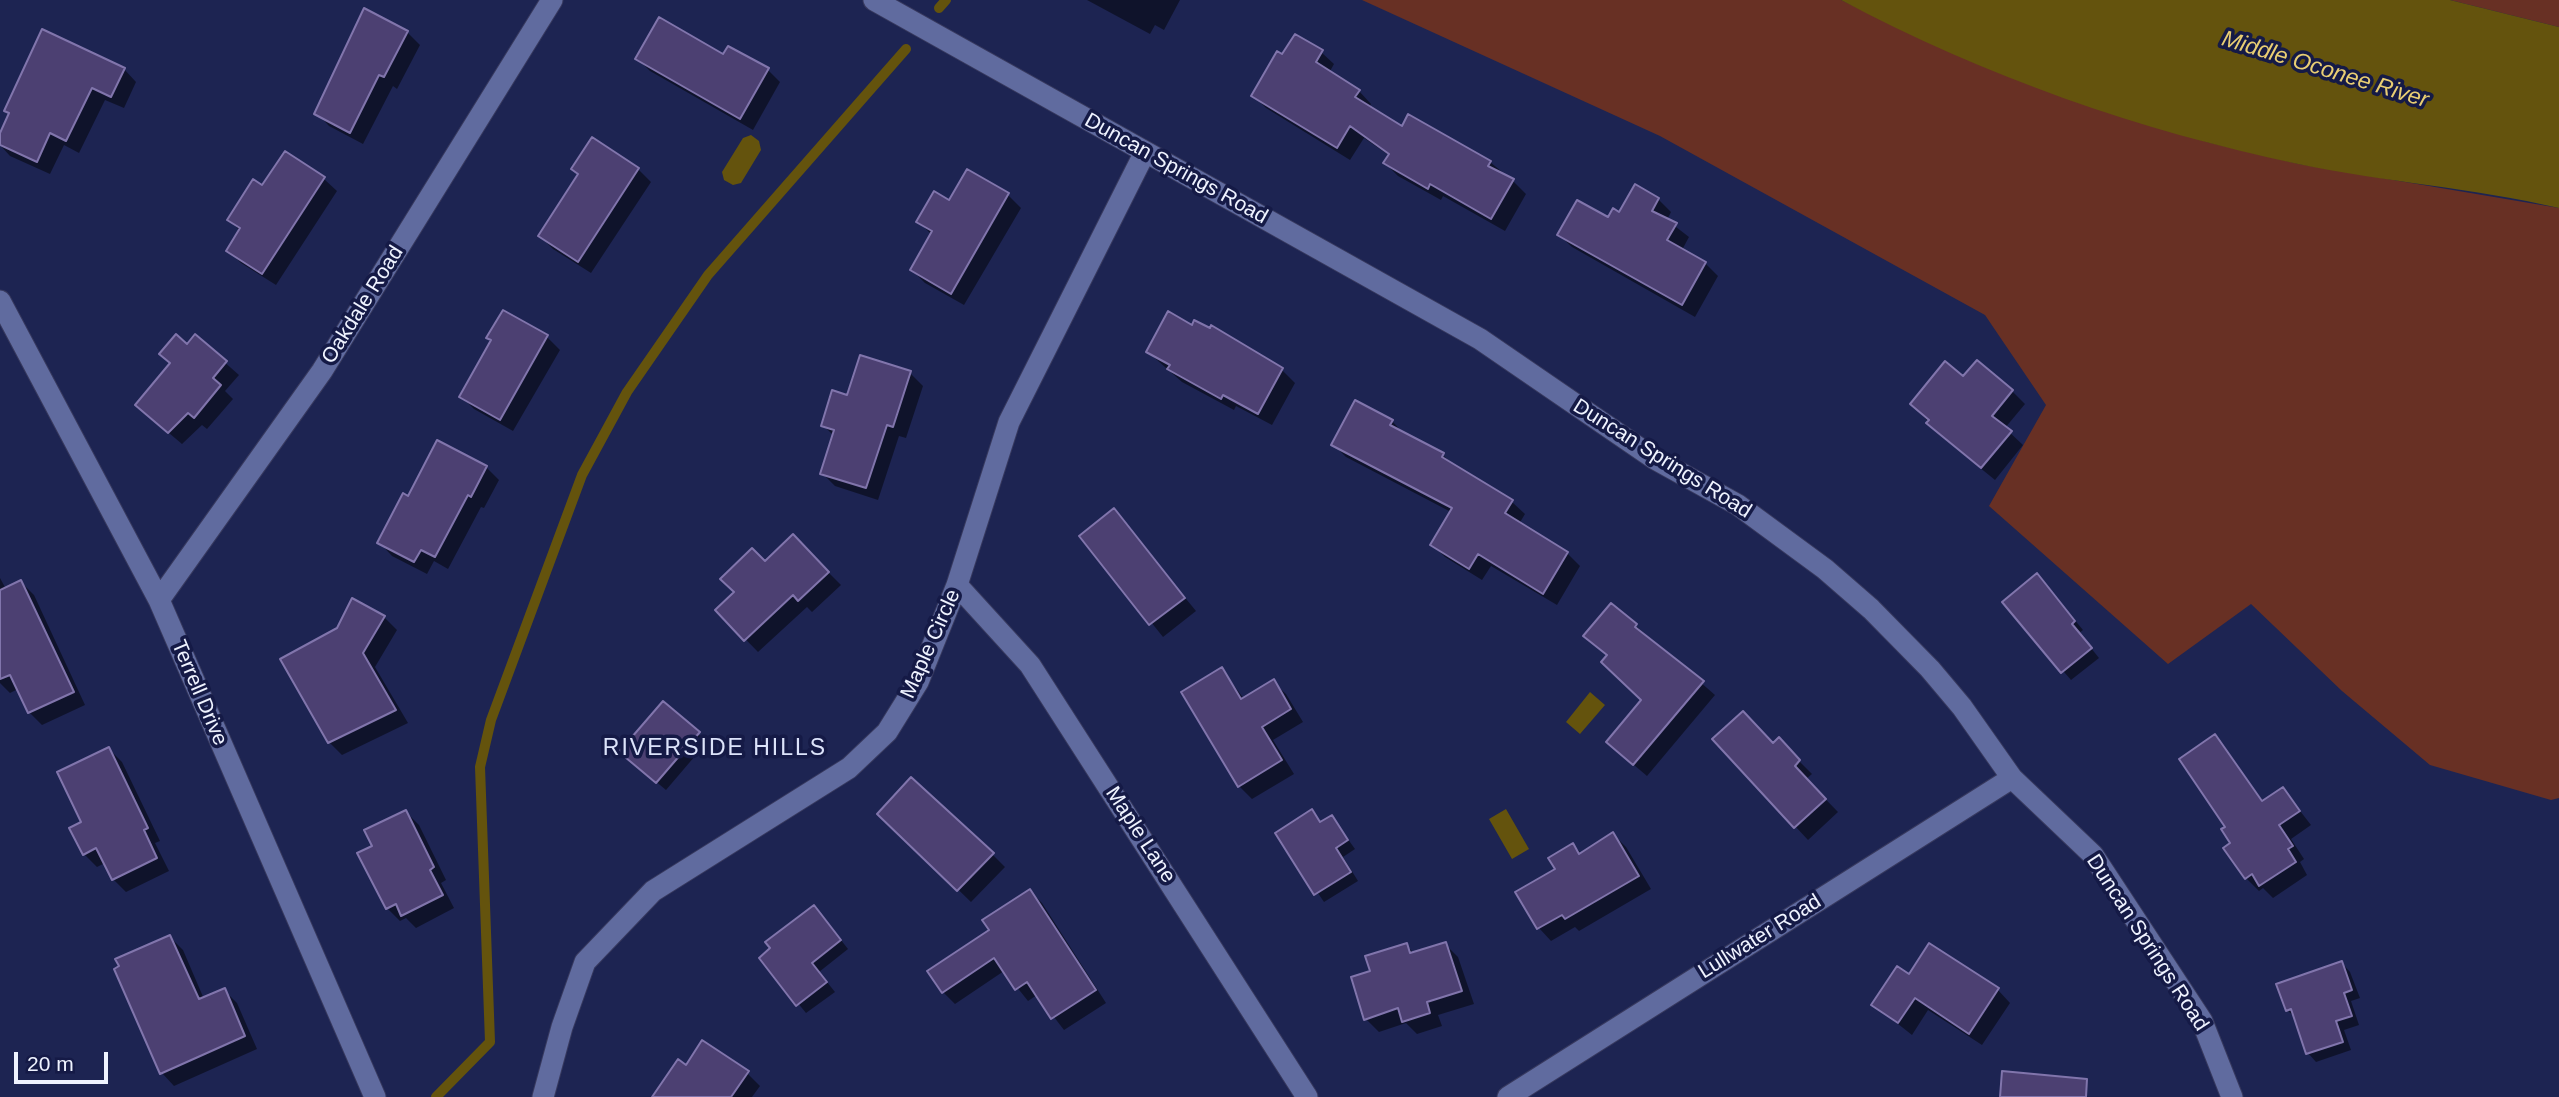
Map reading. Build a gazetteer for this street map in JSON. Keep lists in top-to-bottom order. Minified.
{"streets":{"street":["Duncan Springs Road","Oakdale Road","Maple Circle","Terrell Drive","Maple Lane","Lullwater Road"]},"crossings":[["Duncan Springs Road","Maple Circle"],["Duncan Springs Road","Lullwater Road"],["Oakdale Road","Terrell Drive"],["Maple Circle","Maple Lane"]],"districts":["RIVERSIDE HILLS"],"water":["Middle Oconee River"],"scale_bar":"20 m"}
